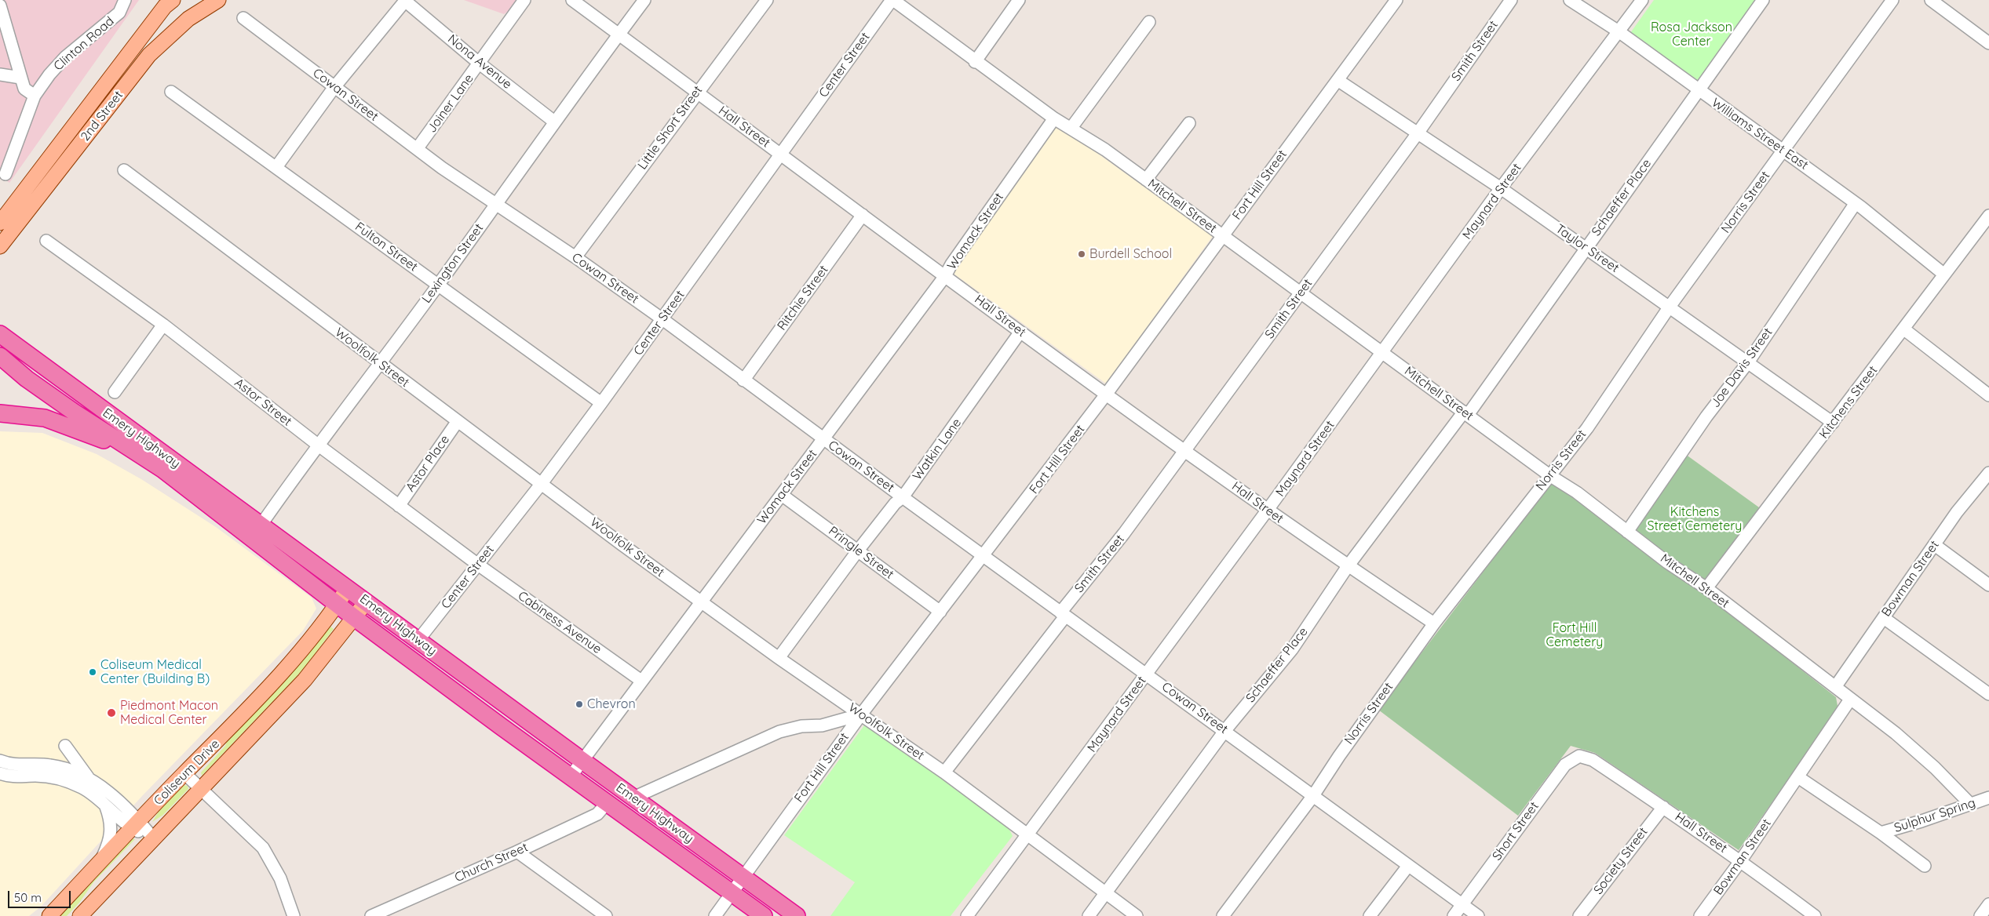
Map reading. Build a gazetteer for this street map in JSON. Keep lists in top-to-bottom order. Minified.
{"streets":{"highway":["Emery Highway"],"main road":["2nd Street","Coliseum Drive"],"street":["Clinton Road","Smith Street","Nona Avenue","Center Street","Cowan Street","Joiner Lane","Hall Street","Little Short Street","Williams Street East","Fort Hill Street","Schaeffer Place","Maynard Street","Norris Street","Mitchell Street","Womack Street","Fulton Street","Taylor Street","Lexington Street","Ritchie Street","Woolfolk Street","Joe Davis Street","Astor Street","Kitchens Street","Watkin Lane","Astor Place","Pringle Street","Bowman Street","Cabiness Avenue","Sulphur Spring","Short Street","Society Street","Church Street"]},"crossings":[["Smith Street","Cowan Street"],["Smith Street","Hall Street"],["Smith Street","Mitchell Street"],["Smith Street","Taylor Street"],["Smith Street","Woolfolk Street"],["Nona Avenue","Joiner Lane"],["Nona Avenue","Lexington Street"],["Center Street","Cowan Street"],["Center Street","Hall Street"],["Center Street","Mitchell Street"],["Center Street","Fulton Street"],["Center Street","Woolfolk Street"],["Center Street","Astor Street"],["Center Street","Emery Highway"],["Center Street","Cabiness Avenue"],["Cowan Street","Joiner Lane"],["Cowan Street","Little Short Street"],["Cowan Street","Fort Hill Street"],["Cowan Street","Schaeffer Place"],["Cowan Street","Maynard Street"],["Cowan Street","Norris Street"],["Cowan Street","Womack Street"],["Cowan Street","Lexington Street"],["Cowan Street","Ritchie Street"],["Cowan Street","Watkin Lane"],["Cowan Street","Short Street"],["Hall Street","Little Short Street"],["Hall Street","Fort Hill Street"],["Hall Street","Schaeffer Place"],["Hall Street","Maynard Street"],["Hall Street","Norris Street"],["Hall Street","Womack Street"],["Hall Street","Lexington Street"],["Hall Street","Ritchie Street"],["Hall Street","Watkin Lane"],["Hall Street","Bowman Street"],["Hall Street","Short Street"],["Hall Street","Society Street"],["Williams Street East","Schaeffer Place"],["Williams Street East","Maynard Street"],["Williams Street East","Norris Street"],["Williams Street East","Joe Davis Street"],["Williams Street East","Kitchens Street"],["Fort Hill Street","Mitchell Street"],["Fort Hill Street","Taylor Street"],["Fort Hill Street","Woolfolk Street"],["Fort Hill Street","Emery Highway"],["Fort Hill Street","Pringle Street"],["Schaeffer Place","Mitchell Street"],["Schaeffer Place","Taylor Street"],["Schaeffer Place","Woolfolk Street"],["Maynard Street","Mitchell Street"],["Maynard Street","Taylor Street"],["Maynard Street","Woolfolk Street"],["Norris Street","Mitchell Street"],["Norris Street","Taylor Street"],["Mitchell Street","Womack Street"],["Mitchell Street","Joe Davis Street"],["Mitchell Street","Kitchens Street"],["Mitchell Street","Bowman Street"],["Mitchell Street","Sulphur Spring"],["Womack Street","Woolfolk Street"],["Womack Street","Emery Highway"],["Womack Street","Pringle Street"],["Womack Street","Cabiness Avenue"],["Fulton Street","Lexington Street"],["Taylor Street","Joe Davis Street"],["Taylor Street","Kitchens Street"],["Lexington Street","Woolfolk Street"],["Lexington Street","Astor Street"],["Lexington Street","Emery Highway"],["Woolfolk Street","Watkin Lane"],["Woolfolk Street","Astor Place"],["Astor Street","Astor Place"],["Astor Street","Cabiness Avenue"],["Emery Highway","Coliseum Drive"],["Emery Highway","Church Street"],["Watkin Lane","Pringle Street"],["Bowman Street","Sulphur Spring"]],"parks":["Rosa Jackson Center","Kitchens Street Cemetery","Fort Hill Cemetery"],"places":["Burdell School","Coliseum Medical Center (Building B)","Chevron","Piedmont Macon Medical Center"],"scale_bar":"50 m"}
